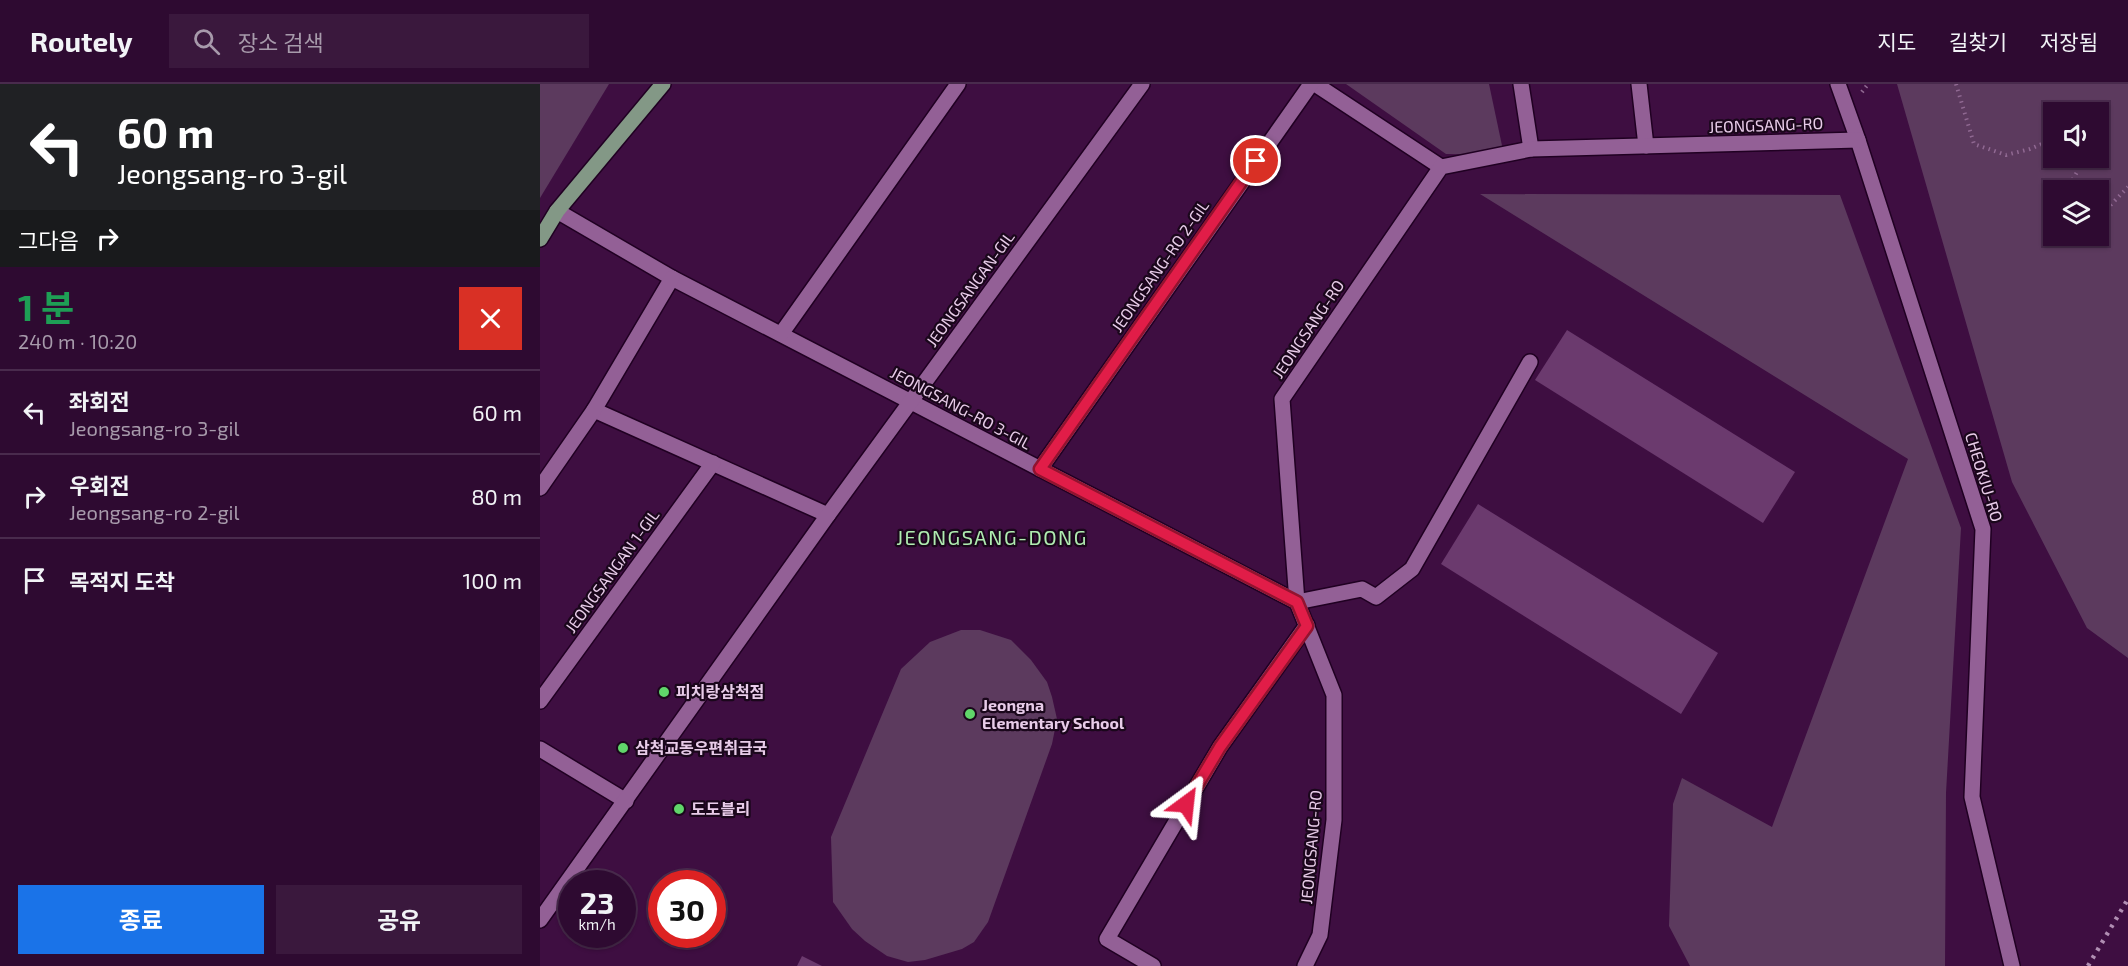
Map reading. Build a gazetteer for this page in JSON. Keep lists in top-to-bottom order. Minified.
{"streets":{"street":["JEONGSANG-RO","JEONGSANG-RO 2-GIL","JEONGSANGAN-GIL","JEONGSANG-RO 3-GIL","CHEOKJU-RO","JEONGSANGAN 1-GIL"]},"crossings":[["JEONGSANG-RO","JEONGSANG-RO 2-GIL"],["JEONGSANG-RO","JEONGSANG-RO 3-GIL"],["JEONGSANG-RO","CHEOKJU-RO"],["JEONGSANG-RO 2-GIL","JEONGSANG-RO 3-GIL"],["JEONGSANGAN-GIL","JEONGSANG-RO 3-GIL"]],"districts":["JEONGSANG-DONG"],"places":["피치랑삼척점","Jeongna Elementary School","삼척교동우편취급국","도도블리"],"page":{"header":"Routely","search":"장소 검색","nav":["지도","길찾기","저장됨"],"turn":["60 m","Jeongsang-ro 3-gil"],"then":"그다음","heading":["1 분","240 m · 10:20"],"list":[{"name":"좌회전","note":"Jeongsang-ro 3-gil","value":"60 m"},{"name":"우회전","note":"Jeongsang-ro 2-gil","value":"80 m"},{"name":"목적지 도착","value":"100 m"}],"speed":"23 km/h","limit":"30","buttons":["종료","공유"]}}
